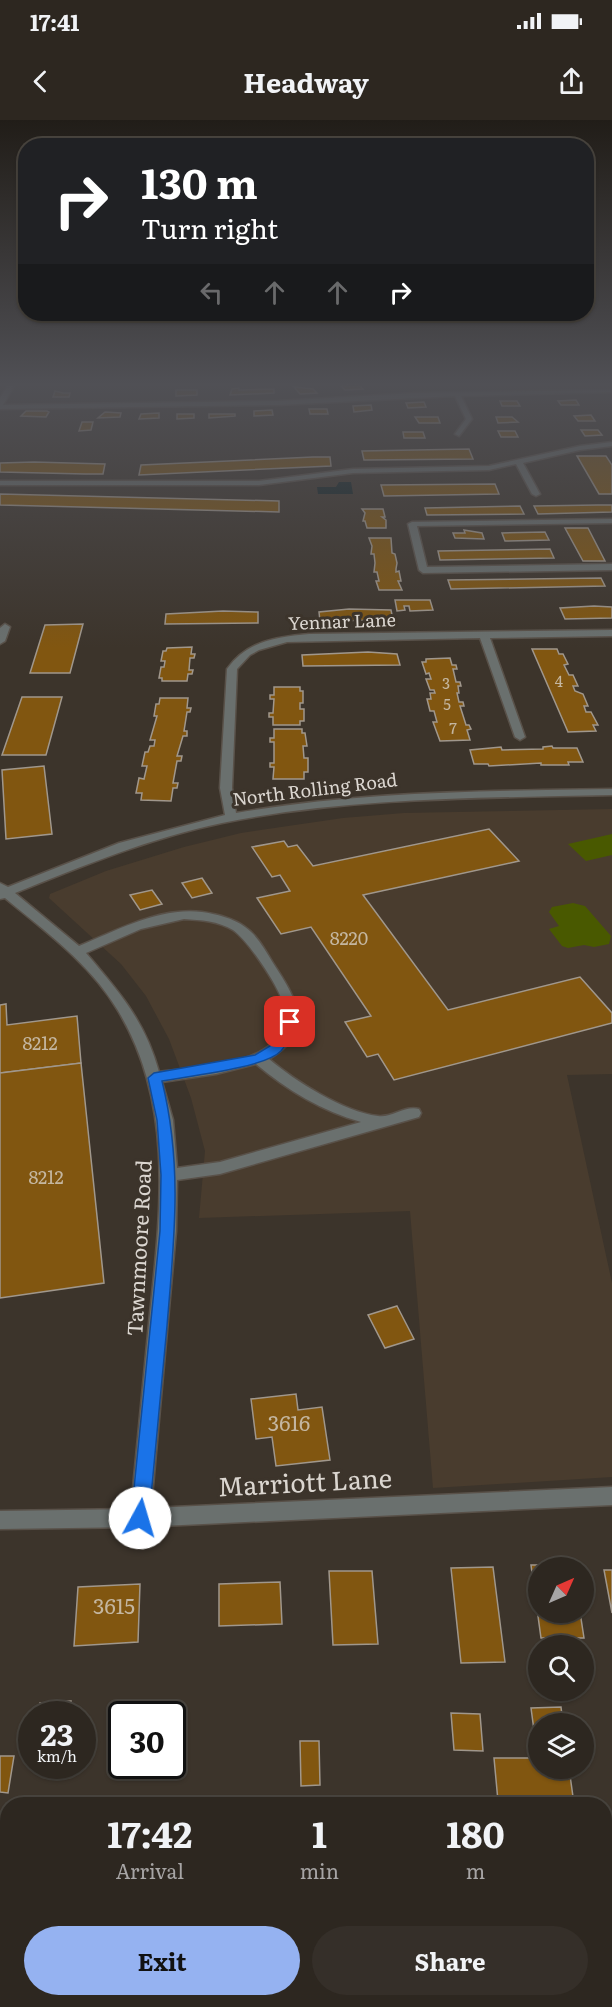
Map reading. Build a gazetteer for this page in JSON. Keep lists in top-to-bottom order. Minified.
{"streets":{"street":["Yennar Lane","North Rolling Road","Tawnmoore Road","Marriott Lane"]},"crossings":[["Yennar Lane","North Rolling Road"],["North Rolling Road","Tawnmoore Road"],["Tawnmoore Road","Marriott Lane"]],"house_numbers":["4","3","5","7","8220","8212","8212","3616","3615"],"north":"top right","page":{"status":"17:41","header":"Headway","turn":["130 m","Turn right"],"speed":"23 km/h","limit":"30","eta":["17:42","Arrival","1","min","180","m"],"buttons":["Exit","Share"]}}
